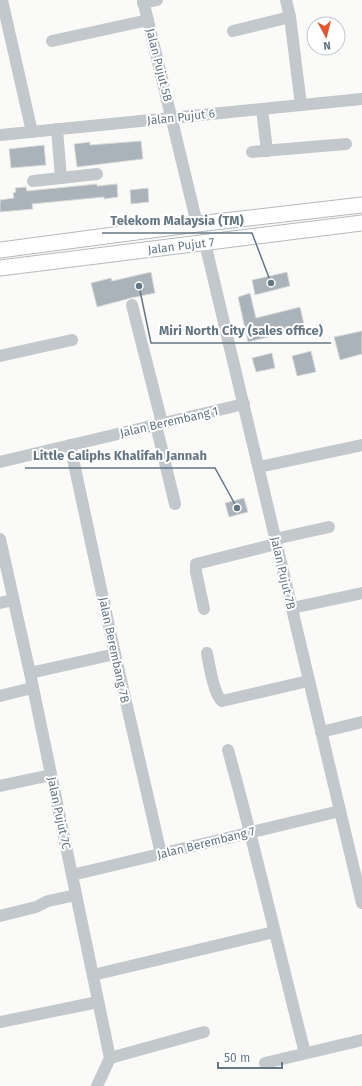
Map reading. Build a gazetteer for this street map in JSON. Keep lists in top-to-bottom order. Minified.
{"streets":{"main road":["Jalan Pujut 7"],"street":["Jalan Pujut 5B","Jalan Pujut 6","Jalan Berembang 1","Jalan Pujut 7B","Jalan Berembang 7B","Jalan Pujut 7C","Jalan Berembang 7"]},"crossings":[["Jalan Pujut 5B","Jalan Pujut 6"],["Jalan Pujut 5B","Jalan Pujut 7"],["Jalan Pujut 7","Jalan Pujut 7B"],["Jalan Berembang 1","Jalan Pujut 7B"],["Jalan Berembang 1","Jalan Berembang 7B"],["Jalan Pujut 7B","Jalan Berembang 7"],["Jalan Berembang 7B","Jalan Berembang 7"],["Jalan Pujut 7C","Jalan Berembang 7"]],"places":["Telekom Malaysia (TM)","Miri North City (sales office)","Little Caliphs Khalifah Jannah"],"scale_bar":"50 m","north":"bottom"}
